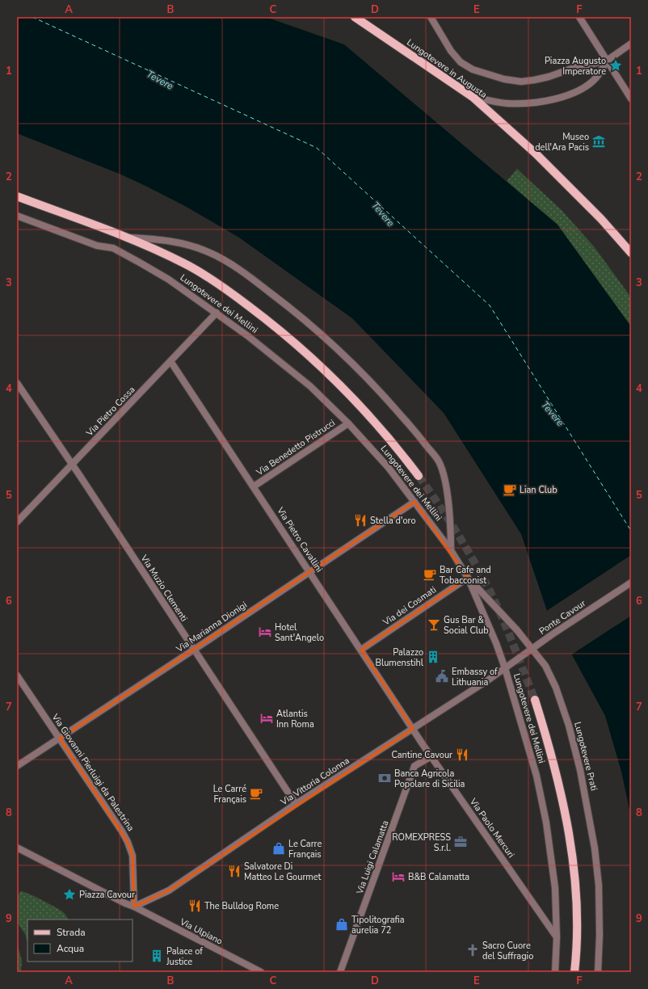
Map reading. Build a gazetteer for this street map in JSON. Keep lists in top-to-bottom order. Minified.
{"streets":{"main road":["Lungotevere in Augusta","Lungotevere dei Mellini"],"street":["Via Pietro Cossa","Via Benedetto Pistrucci","Via Pietro Cavallini","Via Muzio Clementi","Via dei Cosmati","Ponte Cavour","Via Marianna Dionigi","Lungotevere Prati","Via Giovanni Pierluigi da Palestrina","Via Vittoria Colonna","Via Paolo Mercuri","Via Luigi Calamatta","Via Ulpiano"]},"crossings":[["Lungotevere dei Mellini","Via Pietro Cossa"],["Lungotevere dei Mellini","Via Benedetto Pistrucci"],["Lungotevere dei Mellini","Via dei Cosmati"],["Lungotevere dei Mellini","Ponte Cavour"],["Lungotevere dei Mellini","Via Marianna Dionigi"],["Lungotevere dei Mellini","Lungotevere Prati"],["Lungotevere dei Mellini","Via Vittoria Colonna"],["Lungotevere dei Mellini","Via Paolo Mercuri"],["Via Pietro Cossa","Via Pietro Cavallini"],["Via Pietro Cossa","Via Muzio Clementi"],["Via Benedetto Pistrucci","Via Pietro Cavallini"],["Via Pietro Cavallini","Via dei Cosmati"],["Via Pietro Cavallini","Via Marianna Dionigi"],["Via Pietro Cavallini","Via Vittoria Colonna"],["Via Pietro Cavallini","Via Paolo Mercuri"],["Via Muzio Clementi","Via Marianna Dionigi"],["Via Muzio Clementi","Via Vittoria Colonna"],["Via dei Cosmati","Lungotevere Prati"],["Ponte Cavour","Lungotevere Prati"],["Ponte Cavour","Via Vittoria Colonna"],["Via Marianna Dionigi","Via Giovanni Pierluigi da Palestrina"],["Via Giovanni Pierluigi da Palestrina","Via Vittoria Colonna"],["Via Giovanni Pierluigi da Palestrina","Via Ulpiano"],["Via Vittoria Colonna","Via Paolo Mercuri"],["Via Vittoria Colonna","Via Ulpiano"],["Via Paolo Mercuri","Via Luigi Calamatta"]],"water":["Tevere"],"places":{"place":["Piazza Augusto Imperatore","Piazza Cavour"],"museum":["Museo dell'Ara Pacis"],"cafe":["Lian Club","Bar Cafe and Tobacconist","Le Carré Français"],"restaurant":["Stella d'oro","Cantine Cavour","Salvatore Di Matteo Le Gourmet","The Bulldog Rome"],"bar":["Gus Bar & Social Club"],"hotel":["Hotel Sant'Angelo","Atlantis Inn Roma","B&B Calamatta"],"building":["Palazzo Blumenstihl","Palace of Justice"],"public building":["Embassy of Lithuania"],"bank":["Banca Agricola Popolare di Sicilia"],"office":["ROMEXPRESS S.r.l."],"shop":["Le Carre Français","Tipolitografia aurelia 72"],"church":["Sacro Cuore del Suffragio"]},"legend":["Strada","Acqua"],"grid":{"columns":["A","B","C","D","E","F"],"rows":["1","2","3","4","5","6","7","8","9"]}}
